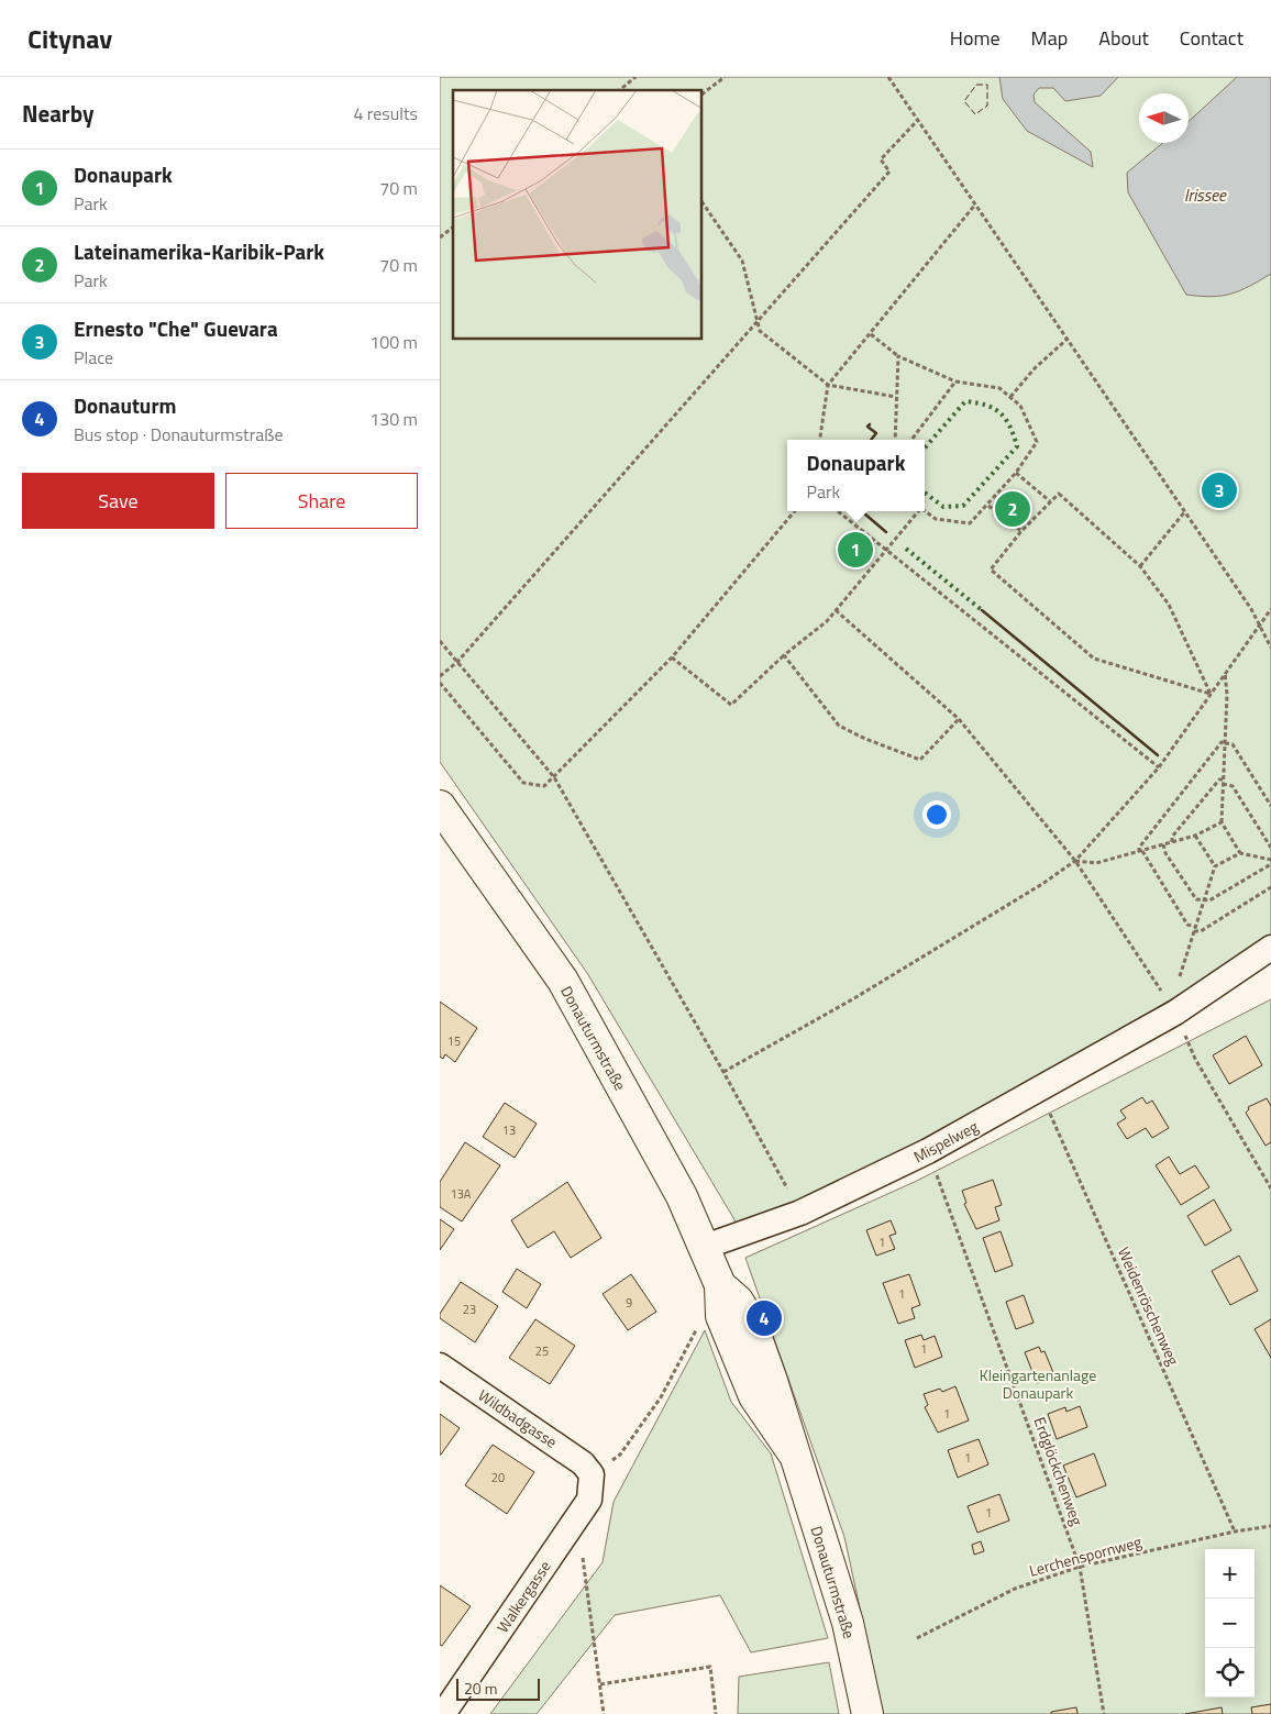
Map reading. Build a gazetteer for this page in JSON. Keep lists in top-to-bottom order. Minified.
{"streets":{"main road":["Donauturmstraße"],"street":["Mispelweg","Wildbadgasse","Walkergasse"],"path":["Weidenröschenweg","Erdglöckchenweg","Lerchenspornweg"]},"crossings":[["Donauturmstraße","Mispelweg"],["Mispelweg","Weidenröschenweg"],["Mispelweg","Erdglöckchenweg"],["Weidenröschenweg","Lerchenspornweg"],["Wildbadgasse","Walkergasse"],["Erdglöckchenweg","Lerchenspornweg"]],"water":["Irissee"],"parks":["Kleingartenanlage Donaupark"],"house_numbers":["15","13","13A","1","1","9","23","1","25","1","1","20","1"],"scale_bar":"20 m","north":"left","page":{"header":"Citynav","nav":["Home","Map","About","Contact"],"heading":["Nearby","4 results"],"list":[{"mark":"1","name":"Donaupark","note":"Park","value":"70 m"},{"mark":"2","name":"Lateinamerika-Karibik-Park","note":"Park","value":"70 m"},{"mark":"3","name":"Ernesto \"Che\" Guevara","note":"Place","value":"100 m"},{"mark":"4","name":"Donauturm","note":"Bus stop · Donauturmstraße","value":"130 m"}],"popup":["Donaupark","Park"],"buttons":["Save","Share"],"pins":["3","2","1","4"],"map_buttons":["+","−"],"scale":"20 m"}}
